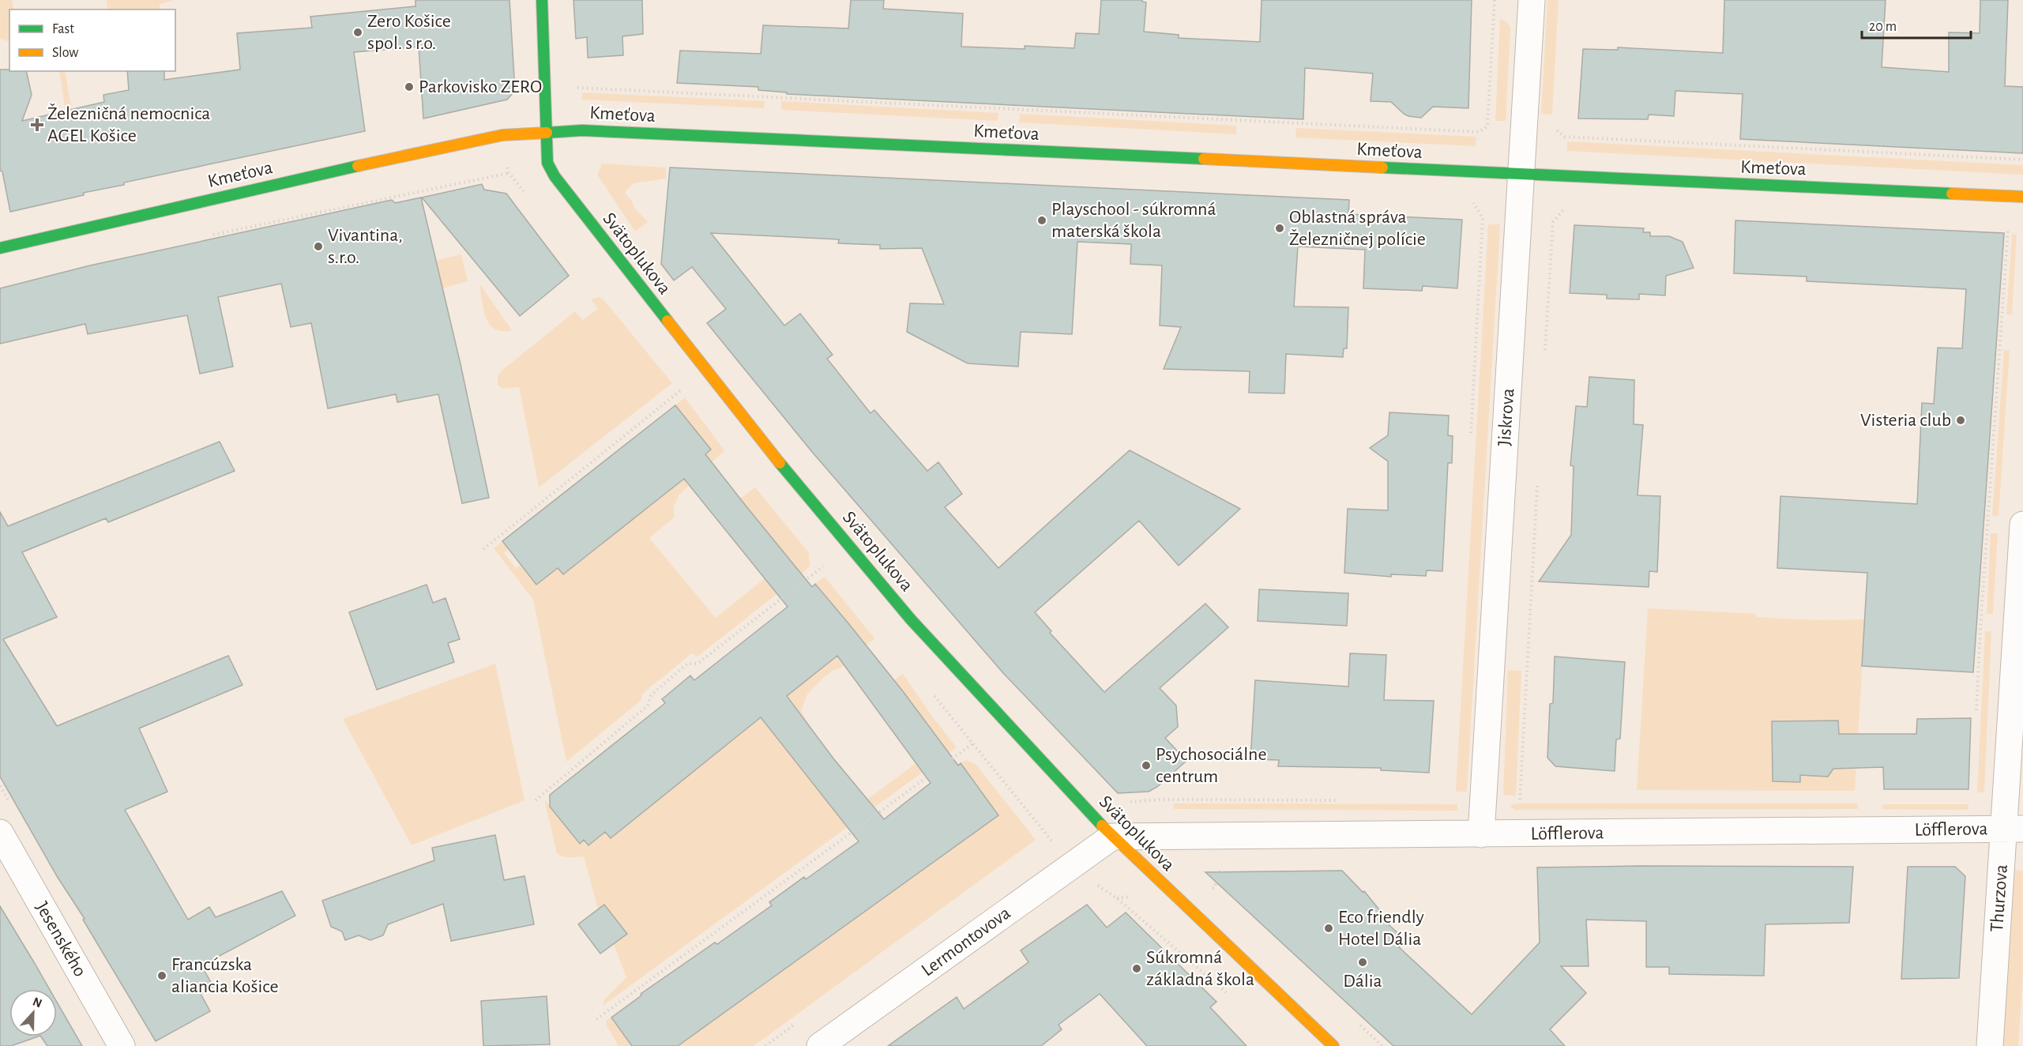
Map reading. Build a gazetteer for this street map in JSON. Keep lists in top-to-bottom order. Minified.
{"streets":{"street":["Kmeťova","Svätoplukova","Jiskrova","Löfflerova","Thurzova","Jesenského","Lermontovova"]},"crossings":[["Kmeťova","Svätoplukova"],["Kmeťova","Jiskrova"],["Svätoplukova","Löfflerova"],["Svätoplukova","Lermontovova"],["Jiskrova","Löfflerova"],["Löfflerova","Thurzova"],["Löfflerova","Lermontovova"]],"places":{"other":["Zero Košice spol. s r.o.","Parkovisko ZERO","Playschool - súkromná materská škola","Oblastná správa Železničnej polície","Vivantina, s.r.o.","Visteria club","Psychosociálne centrum","Eco friendly Hotel Dália","Dália","Súkromná základná škola","Francúzska aliancia Košice"],"health":["Železničná nemocnica AGEL Košice"]},"legend":["Fast","Slow"],"scale_bar":"20 m","north":"top"}
